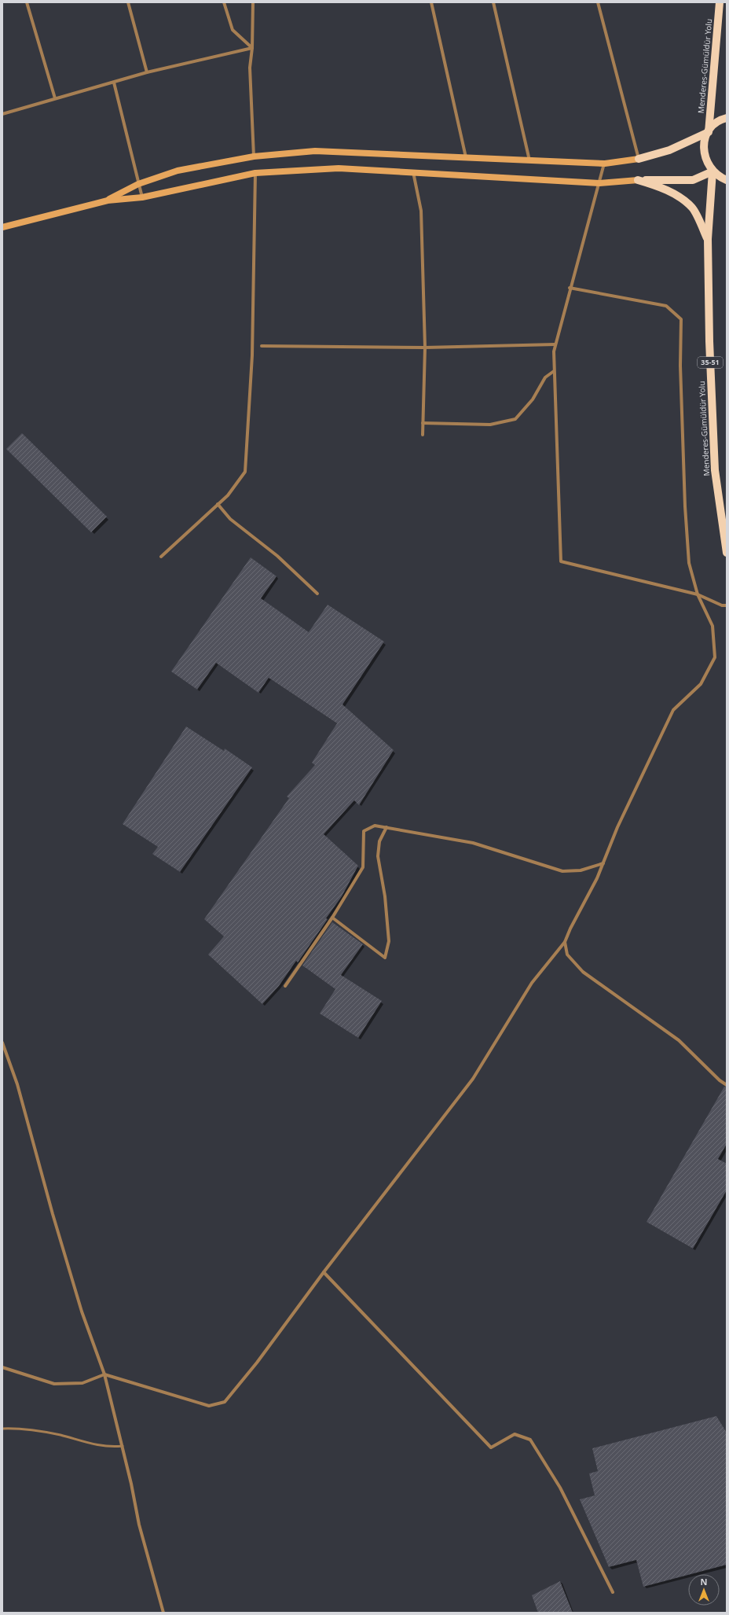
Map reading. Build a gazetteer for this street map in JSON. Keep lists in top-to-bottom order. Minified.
{"streets":{"main road":["Menderes-Gümüldür Yolu","35-51"]},"north":"top"}
